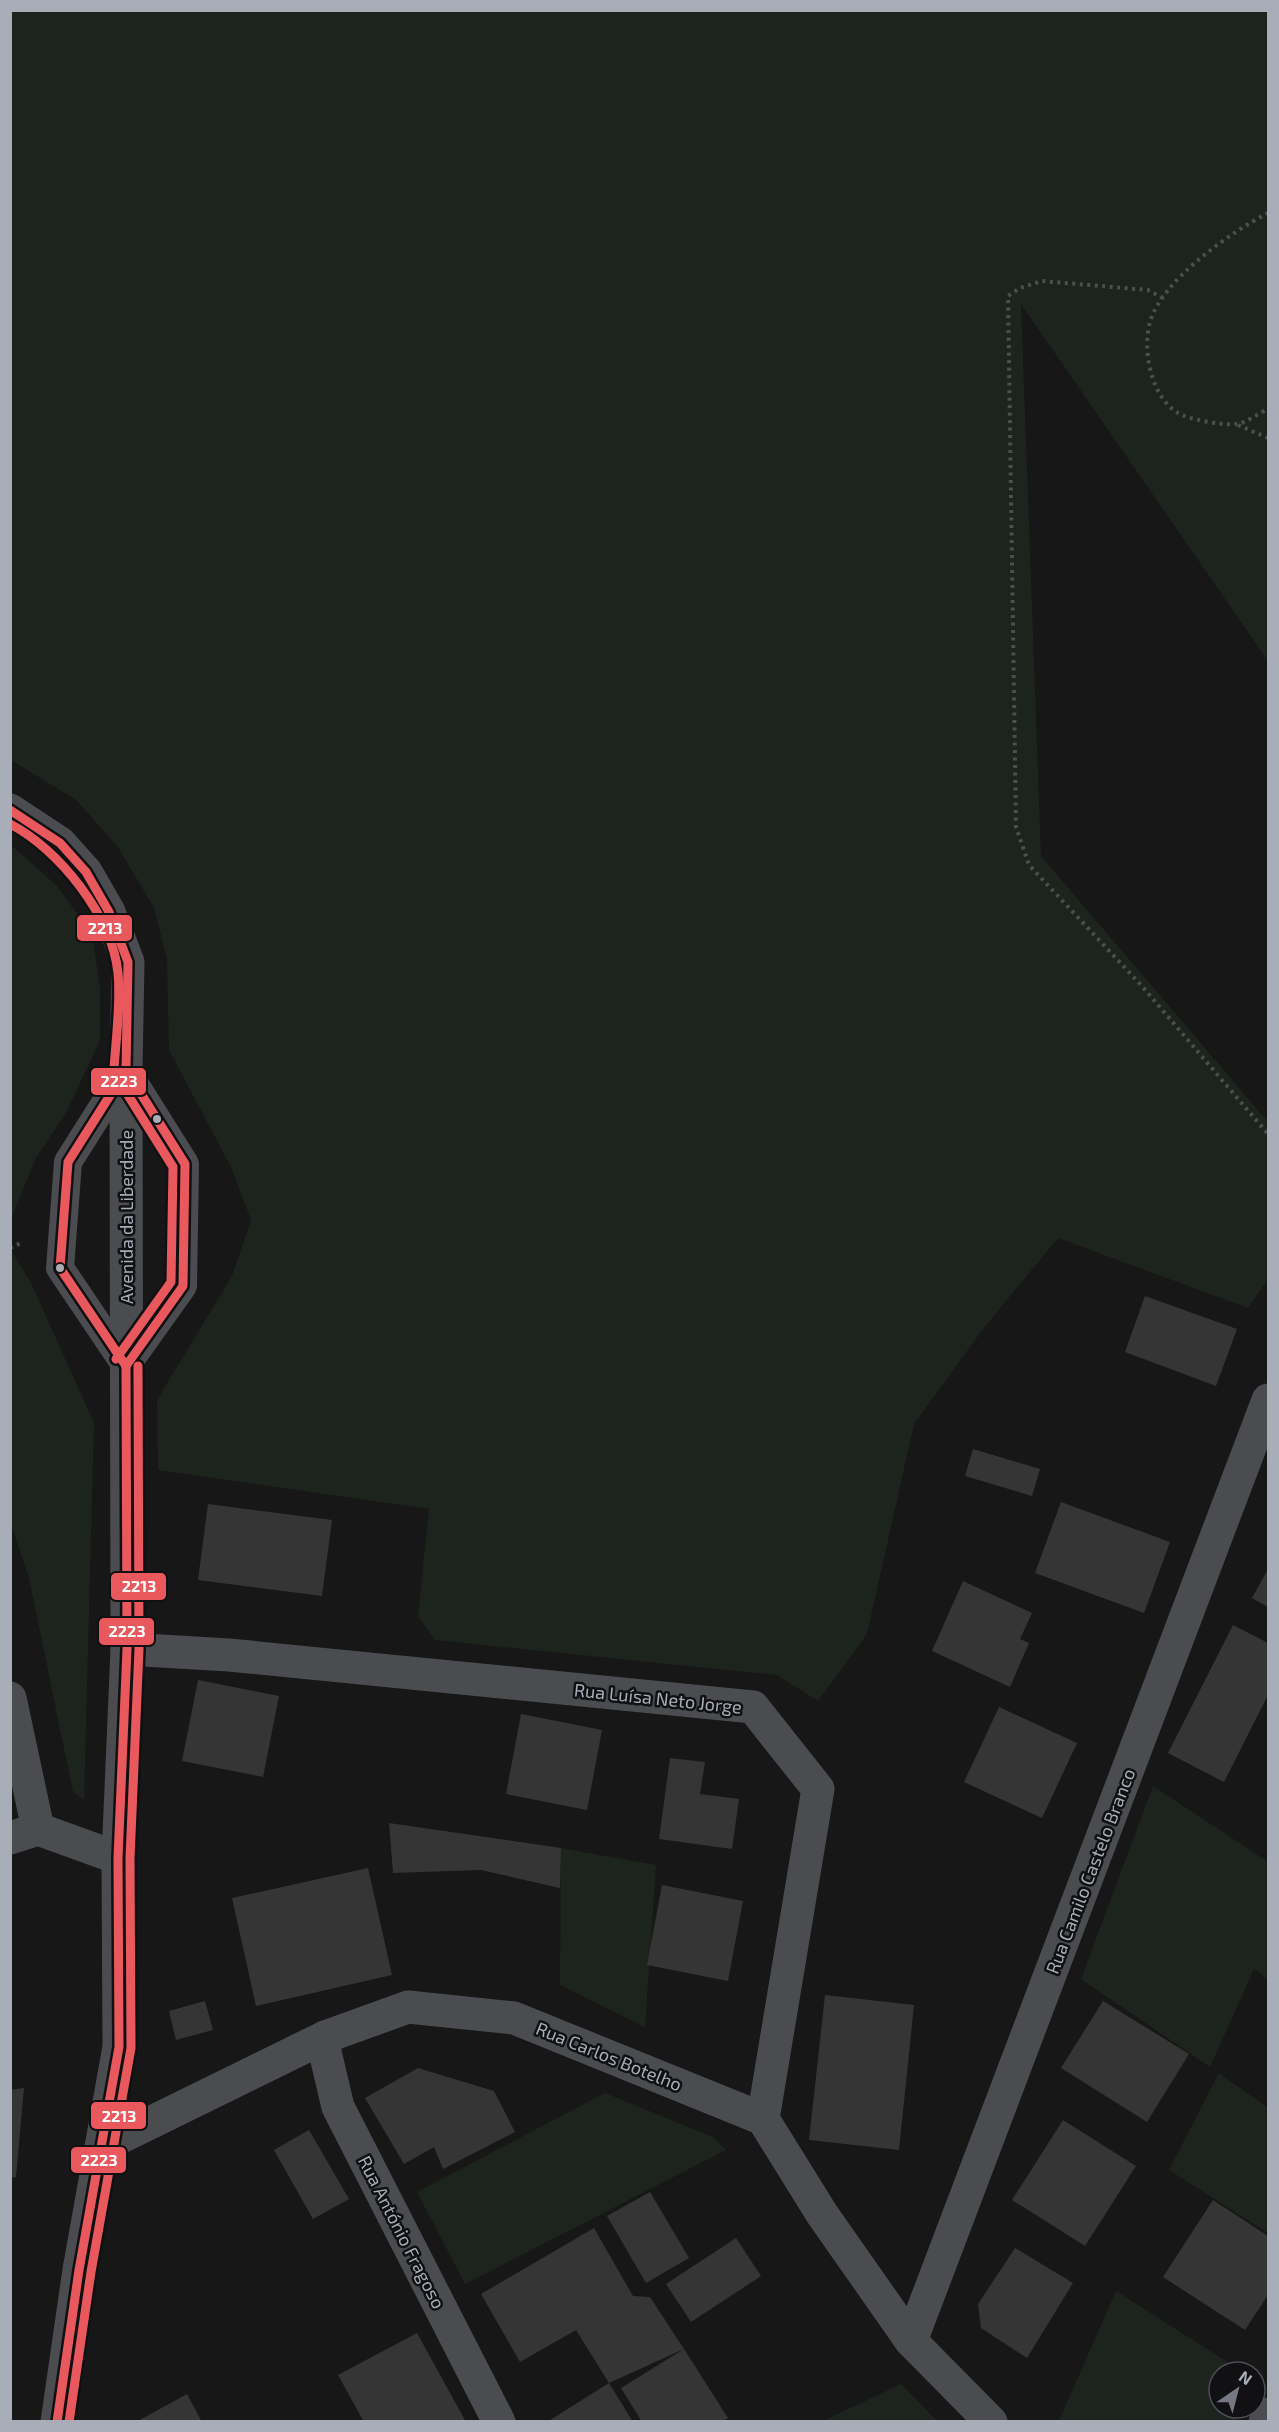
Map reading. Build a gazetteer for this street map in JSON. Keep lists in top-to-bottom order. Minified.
{"streets":{"street":["Avenida da Liberdade","Rua Luísa Neto Jorge","Rua Camilo Castelo Branco","Rua Carlos Botelho","Rua António Fragoso"]},"crossings":[["Avenida da Liberdade","Rua Luísa Neto Jorge"],["Avenida da Liberdade","Rua Carlos Botelho"],["Rua Luísa Neto Jorge","Rua Carlos Botelho"],["Rua Carlos Botelho","Rua António Fragoso"]],"lines":["transit line 2223","transit line 2213"],"north":"top right"}
